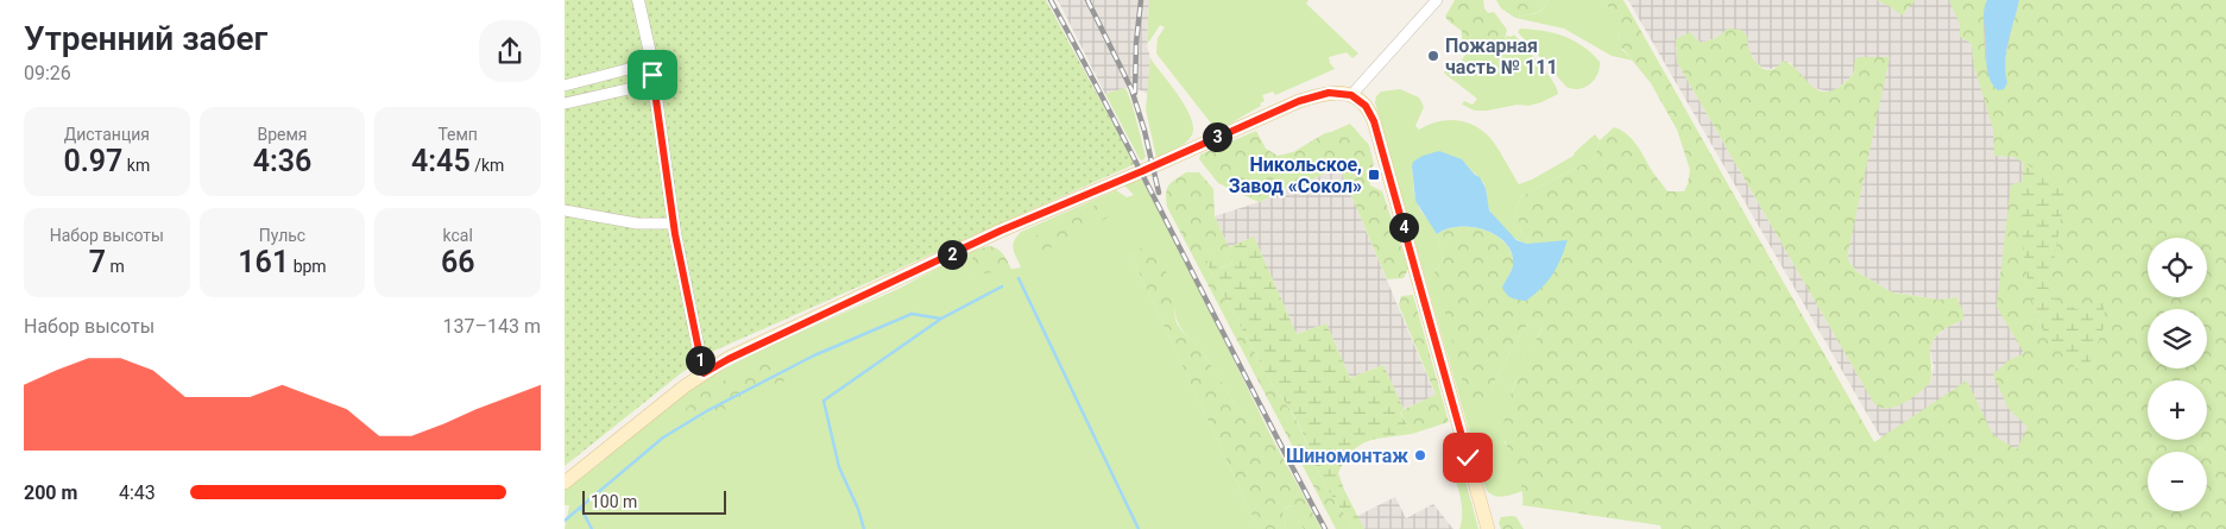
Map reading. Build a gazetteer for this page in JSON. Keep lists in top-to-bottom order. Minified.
{"places":{"other":["Пожарная часть № 111","Шиномонтаж"],"transit":["Никольское, Завод «Сокол»"]},"scale_bar":"100 m","page":{"heading":["Утренний забег","09:26"],"stats":[["Дистанция","0.97 km"],["Время","4:36"],["Темп","4:45 /km"],["Набор высоты","7 m"],["Пульс","161 bpm"],["kcal","66"]],"pins":["3","4","2","1"],"map_buttons":["+","−"],"chart":["Набор высоты","137–143 m"],"list":[{"name":"200 m","note":"4:43"}],"scale":"100 m"}}
